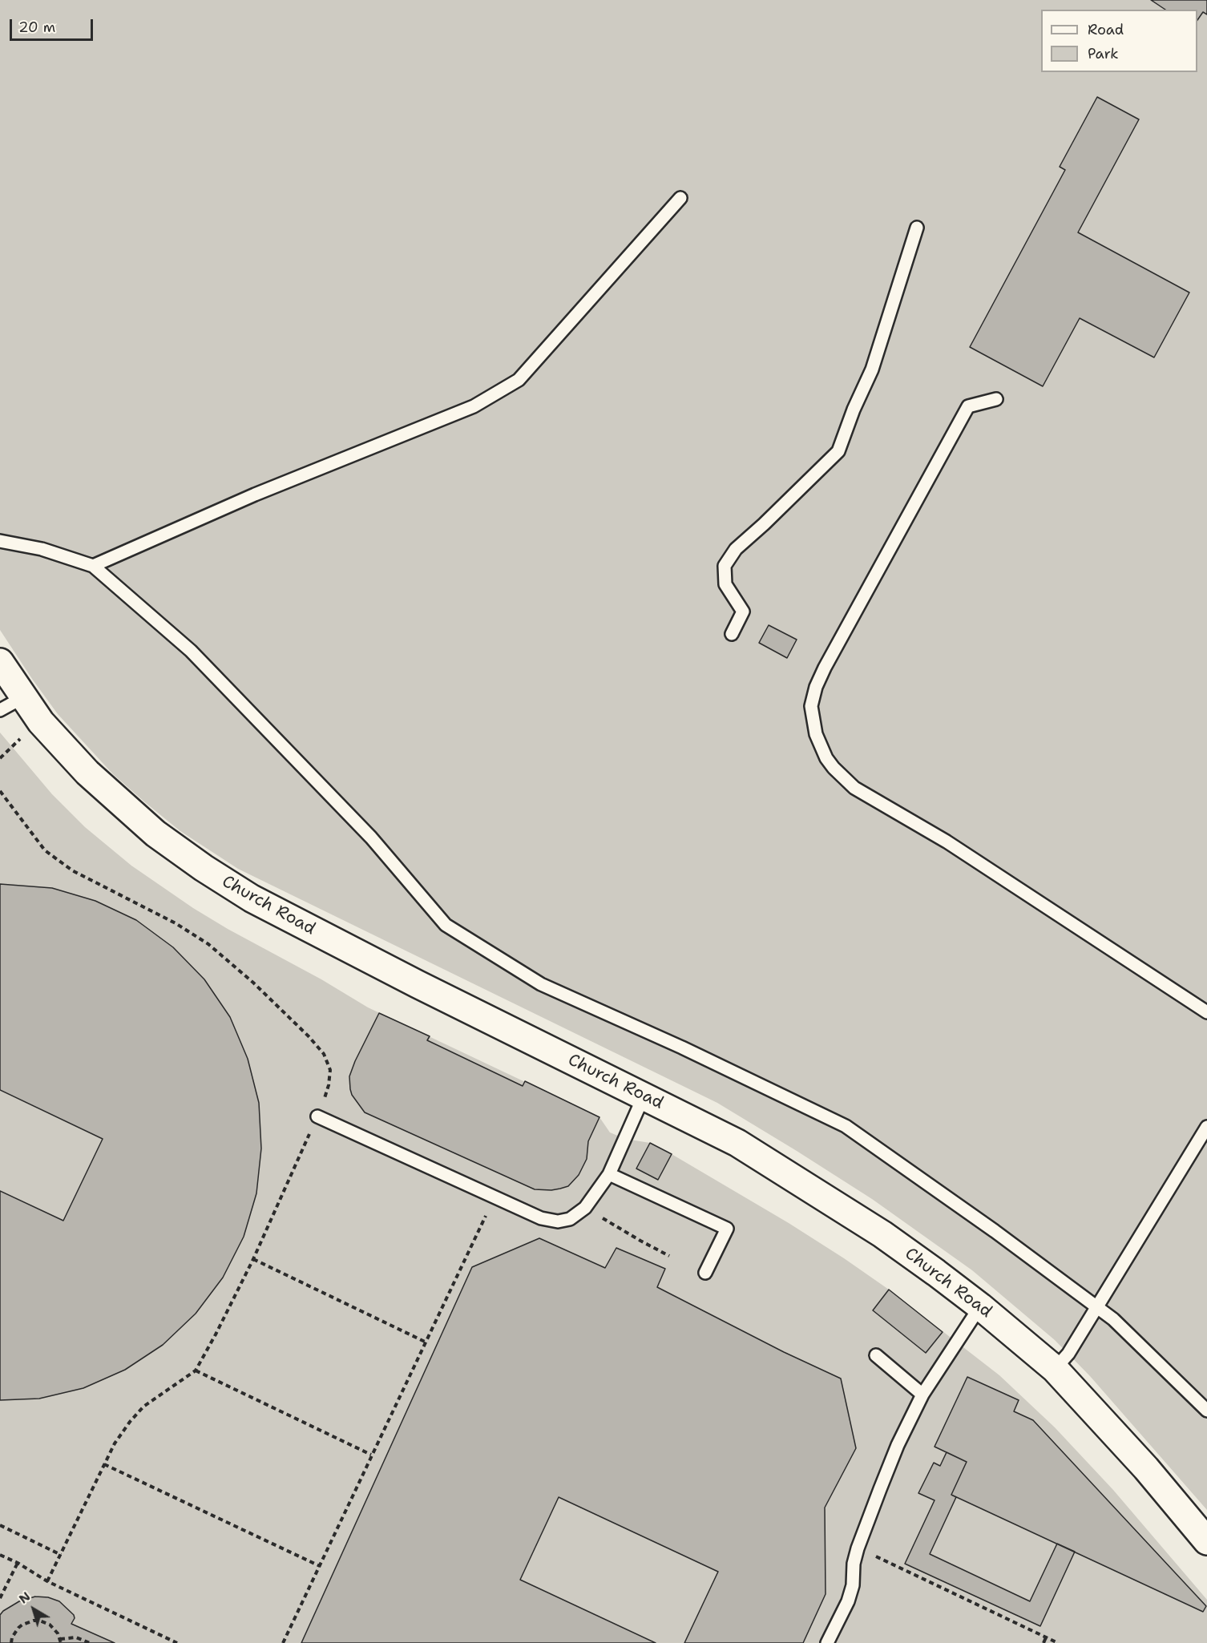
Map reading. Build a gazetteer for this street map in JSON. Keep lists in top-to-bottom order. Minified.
{"streets":{"street":["Church Road"]},"legend":["Road","Park"],"scale_bar":"20 m","north":"top left"}
